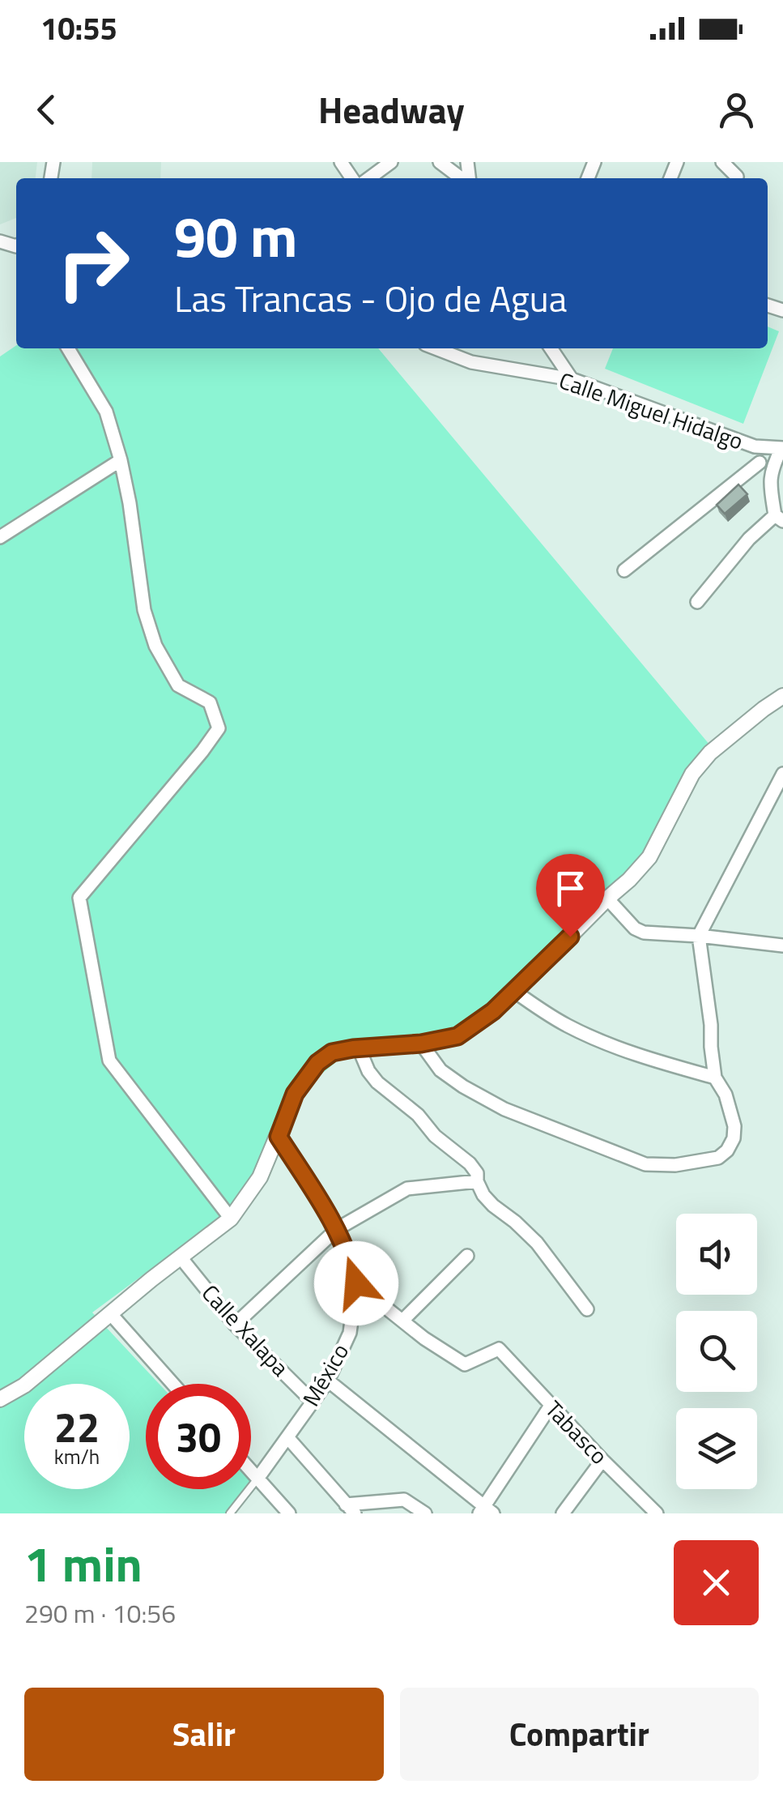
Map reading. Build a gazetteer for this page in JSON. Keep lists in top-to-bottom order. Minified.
{"streets":{"street":["Calle Miguel Hidalgo","Calle Xalapa","México","Tabasco"]},"crossings":[["Calle Xalapa","México"]],"page":{"status":"10:55","header":"Headway","turn":["90 m","Las Trancas - Ojo de Agua"],"speed":"22 km/h","limit":"30","heading":["1 min","290 m · 10:56"],"buttons":["Salir","Compartir"]}}
